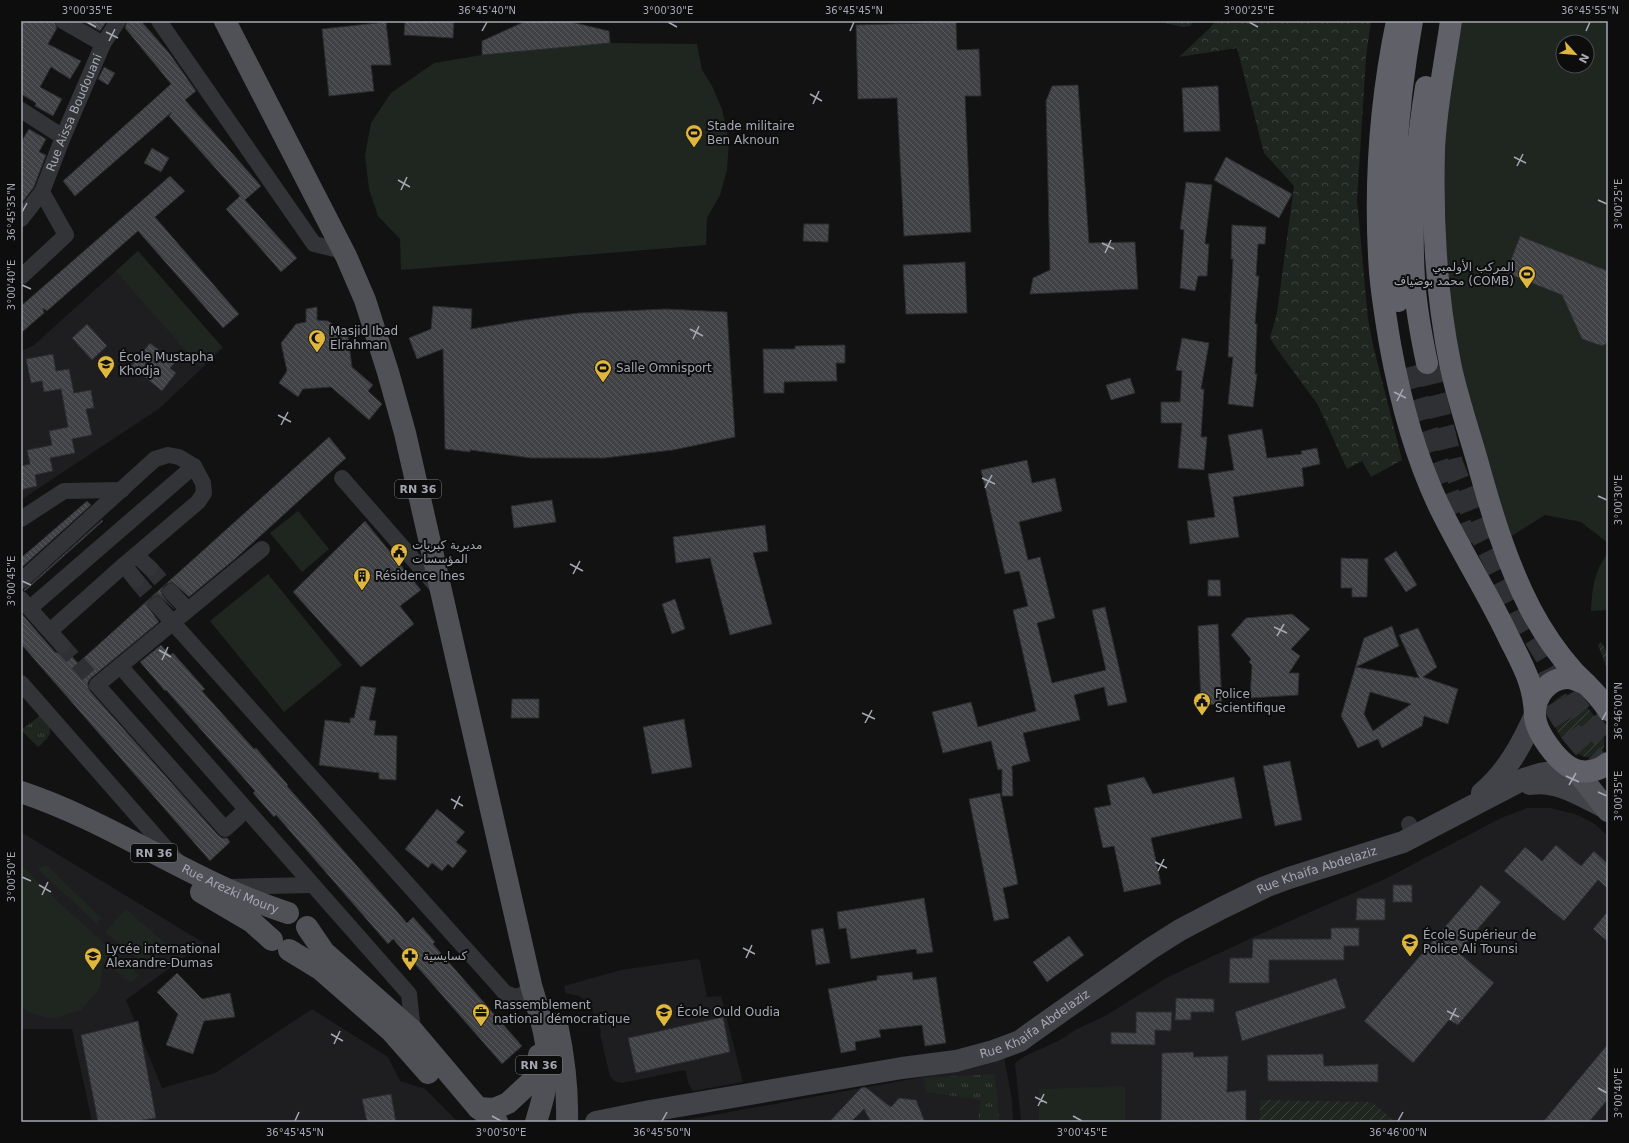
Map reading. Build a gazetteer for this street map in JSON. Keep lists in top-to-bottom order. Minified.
{"streets":{"main road":["RN 36","Rue Arezki Moury"],"street":["Rue Aissa Boudouani","Rue Khaifa Abdelaziz"]},"crossings":[["RN 36","Rue Arezki Moury"]],"places":{"sports":["Stade militaire Ben Aknoun","المركب الأولمبي محمد بوضياف (COMB)","Salle Omnisport"],"mosque":["Masjid Ibad Elrahman"],"school or university":["École Mustapha Khodja","École Supérieur de Police Ali Tounsi","Lycée international Alexandre-Dumas","École Ould Oudia"],"public building":["مديرية كبريات المؤسسات","Police Scientifique"],"building":["Résidence Ines"],"pharmacy":["كسايسية"],"office":["Rassemblement national démocratique"]},"north":"bottom right","coordinates":["3°00'35\"E","36°45'40\"N","3°00'30\"E","36°45'45\"N","3°00'25\"E","36°45'55\"N","36°45'35\"N","3°00'40\"E","3°00'45\"E","36°46'00\"N","3°00'50\"E","36°45'50\"N"]}
